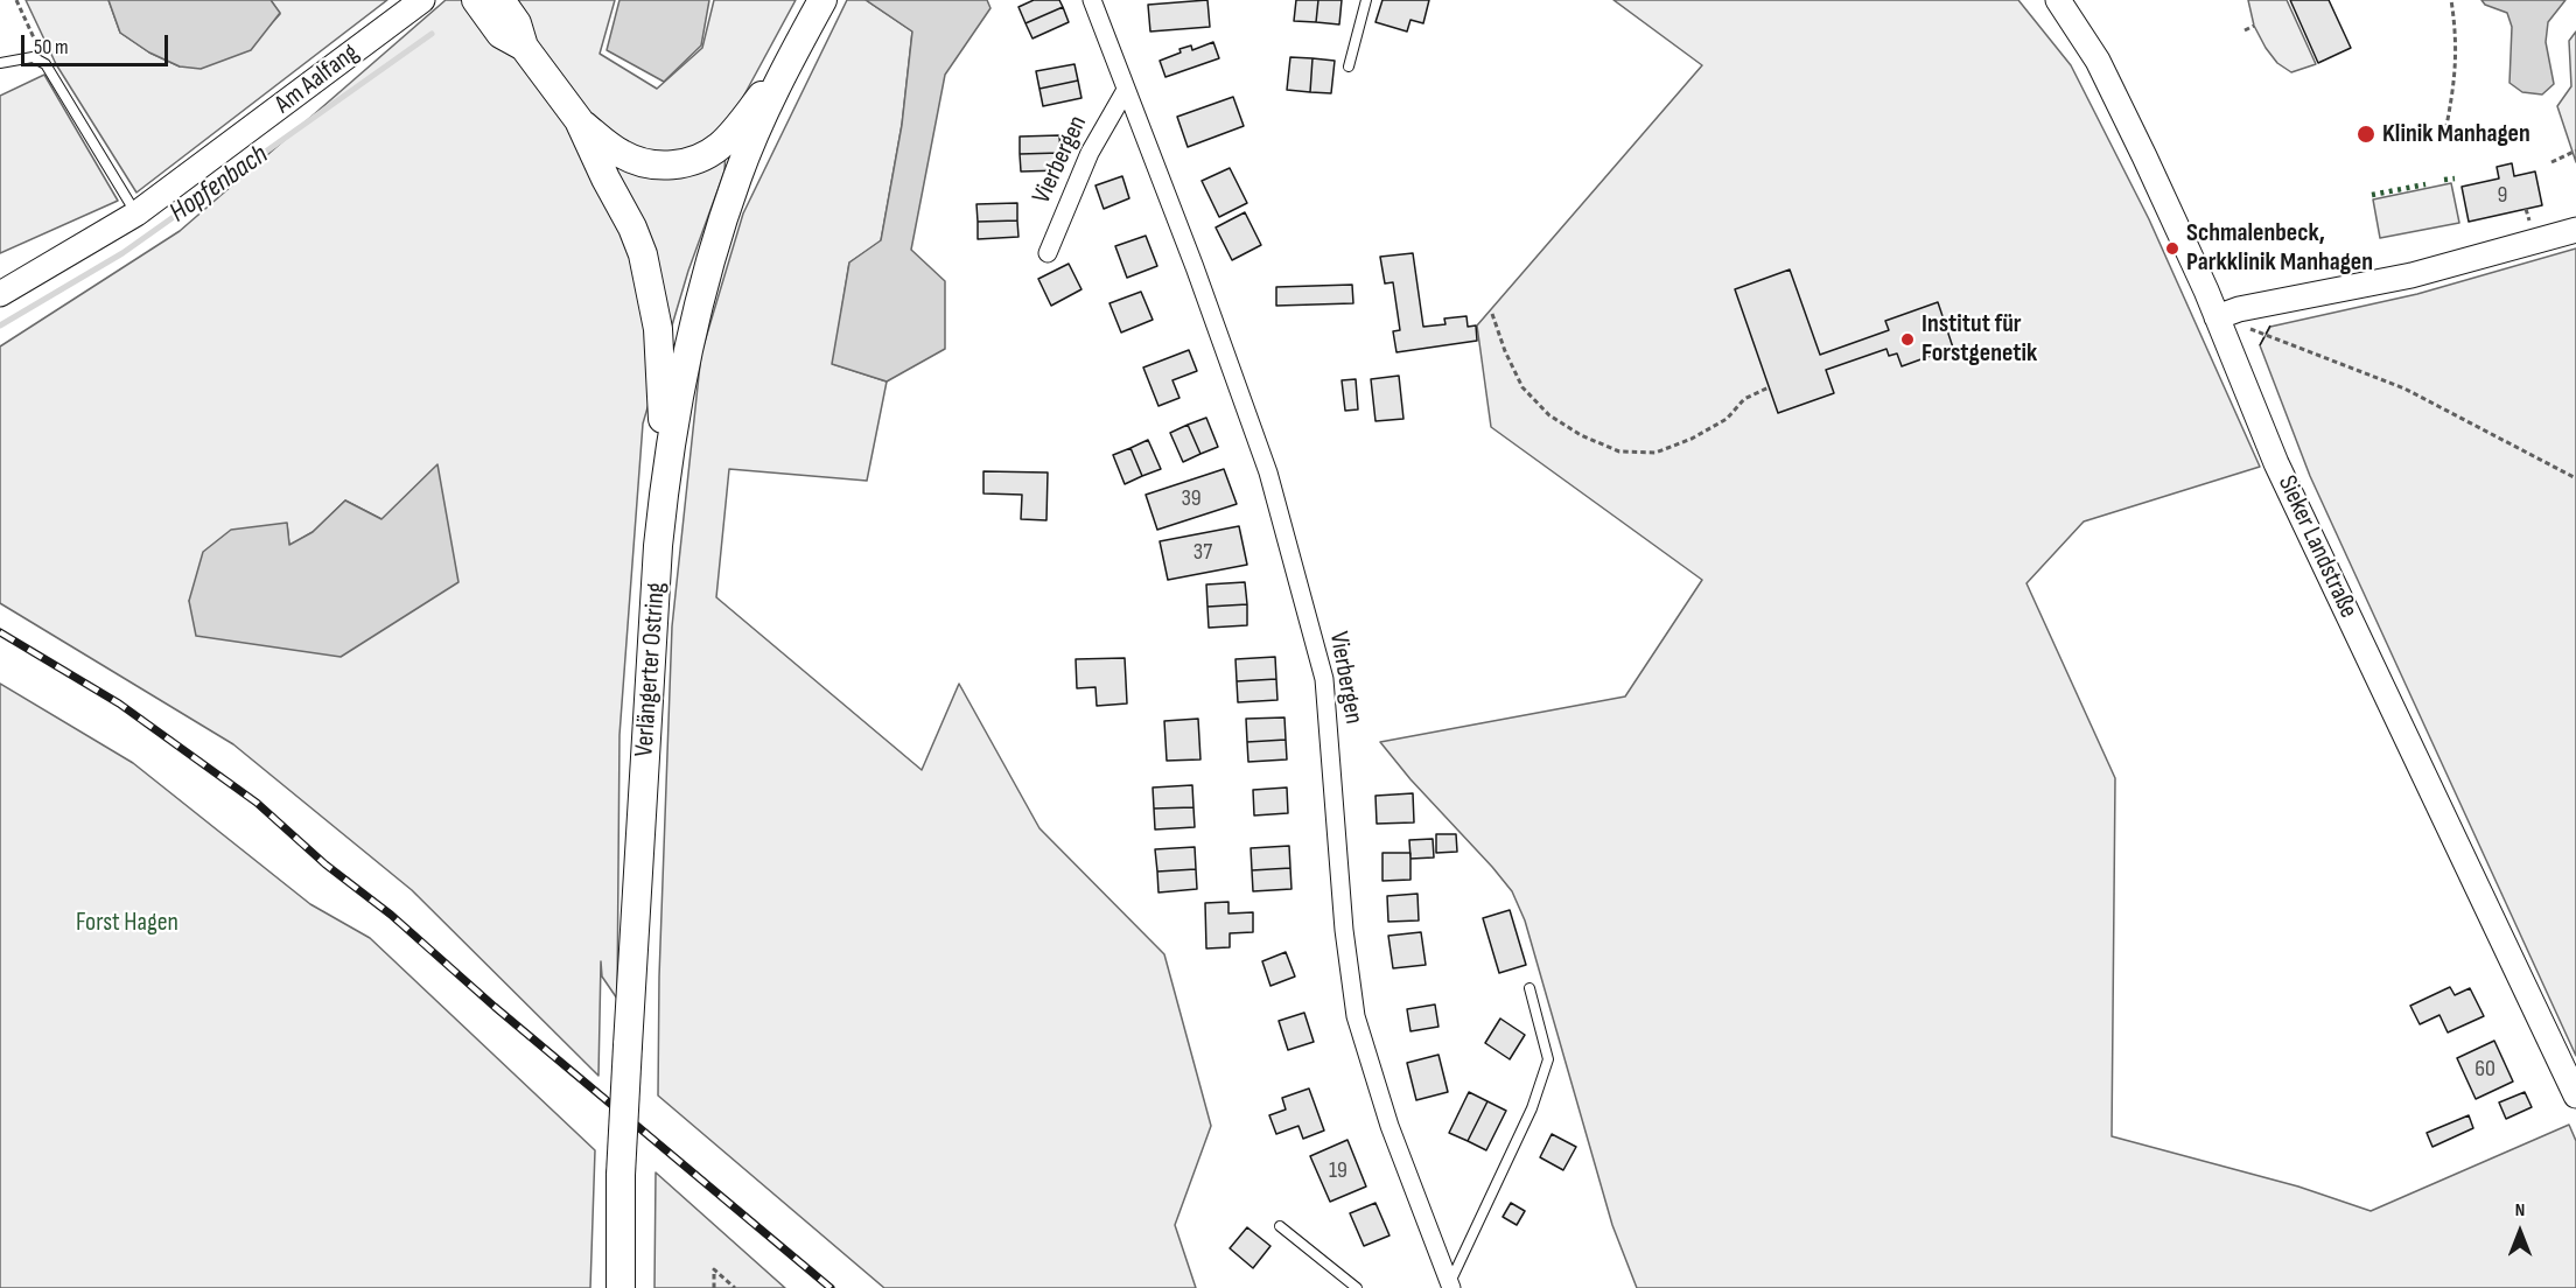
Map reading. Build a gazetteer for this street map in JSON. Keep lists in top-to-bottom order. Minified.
{"streets":{"main road":["Verlängerter Ostring"],"street":["Am Aalfang","Vierbergen","Sieker Landstraße"]},"water":["Hopfenbach"],"parks":["Forst Hagen"],"places":["Klinik Manhagen","Schmalenbeck, Parkklinik Manhagen","Institut für Forstgenetik"],"house_numbers":["9","39","37","60","19"],"scale_bar":"50 m","north":"top"}
